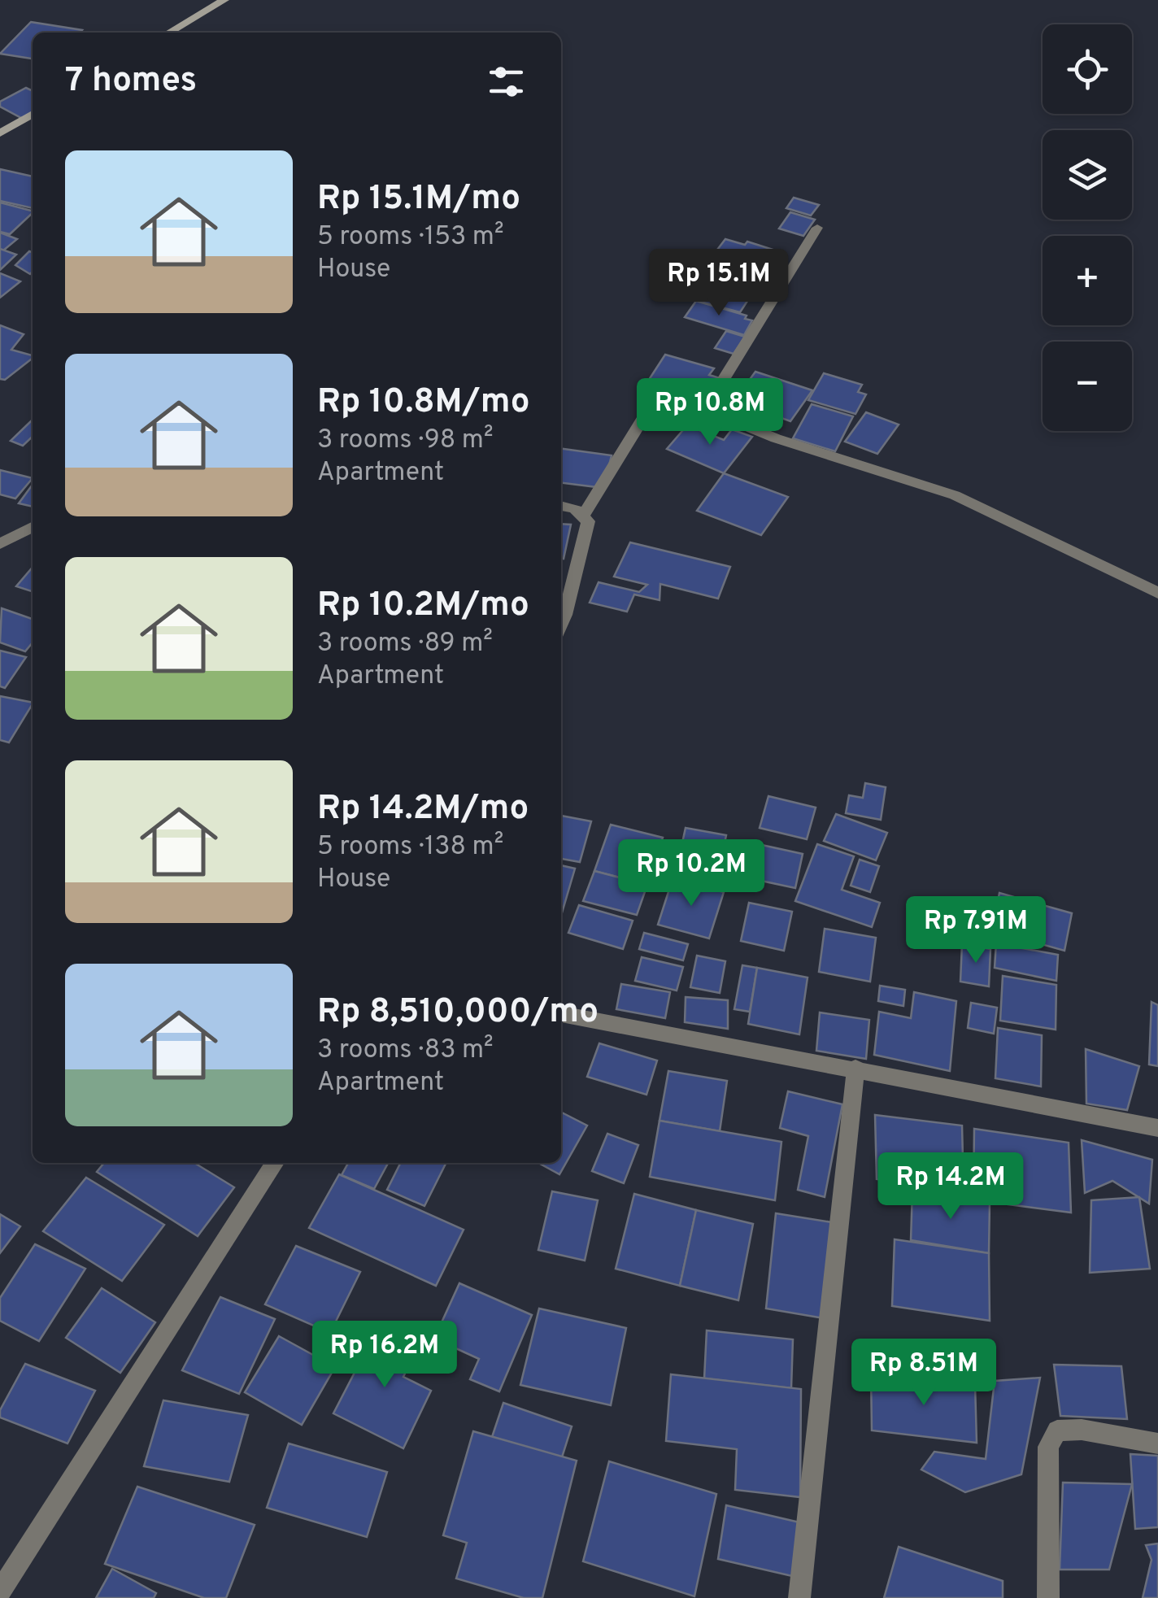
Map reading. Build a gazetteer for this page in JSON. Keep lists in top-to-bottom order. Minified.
{"page":{"map_buttons":["+","−"],"heading":"7 homes","list":[{"name":"Rp 15.1M/mo","note":"5 rooms · 153 m² · House"},{"name":"Rp 10.8M/mo","note":"3 rooms · 98 m² · Apartment"},{"name":"Rp 10.2M/mo","note":"3 rooms · 89 m² · Apartment"},{"name":"Rp 14.2M/mo","note":"5 rooms · 138 m² · House"},{"name":"Rp 8,510,000/mo","note":"3 rooms · 83 m² · Apartment"}],"price":["Rp 15.1M","Rp 10.8M","Rp 10.2M","Rp 7.91M","Rp 14.2M","Rp 16.2M","Rp 8.51M"]}}
